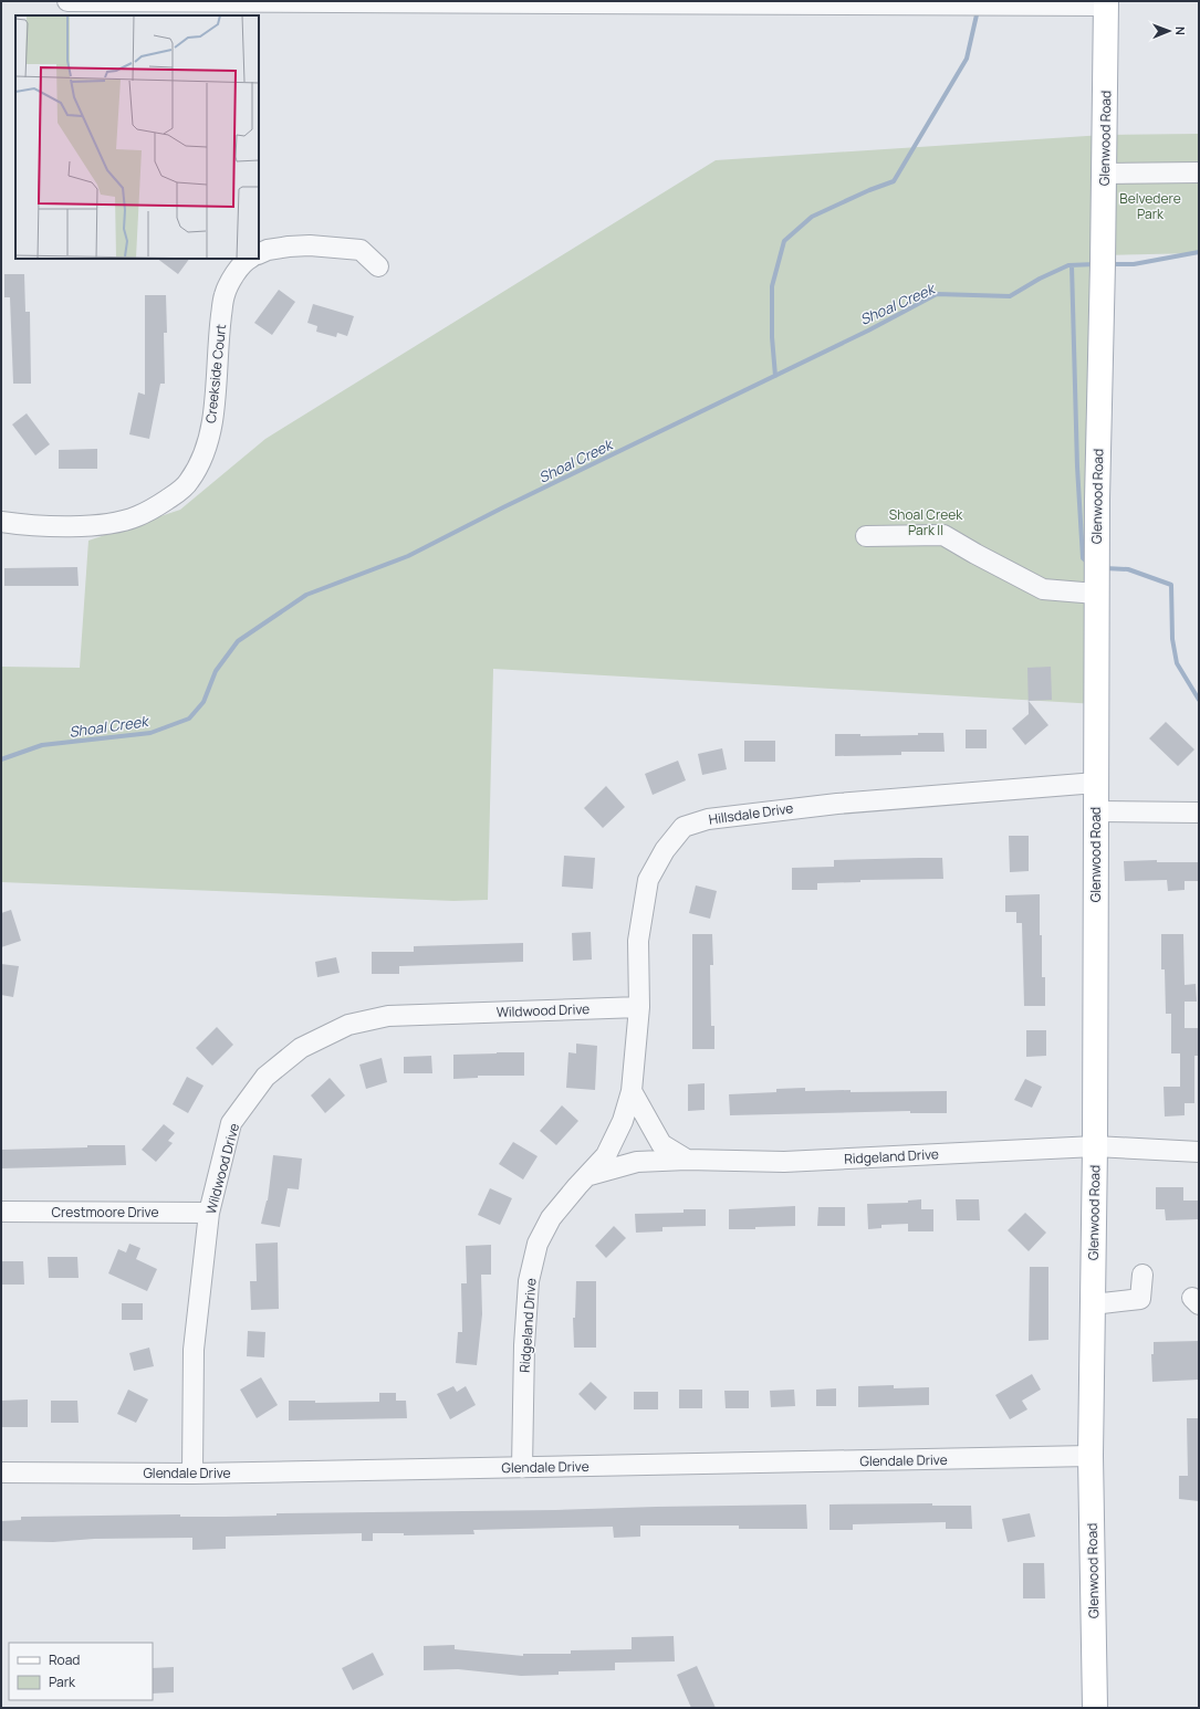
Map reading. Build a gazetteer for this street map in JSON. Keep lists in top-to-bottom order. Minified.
{"streets":{"main road":["Glenwood Road"],"street":["Creekside Court","Hillsdale Drive","Wildwood Drive","Ridgeland Drive","Crestmoore Drive","Glendale Drive"]},"crossings":[["Glenwood Road","Hillsdale Drive"],["Glenwood Road","Ridgeland Drive"],["Glenwood Road","Glendale Drive"],["Hillsdale Drive","Wildwood Drive"],["Hillsdale Drive","Ridgeland Drive"],["Wildwood Drive","Crestmoore Drive"],["Wildwood Drive","Glendale Drive"],["Ridgeland Drive","Glendale Drive"]],"water":["Shoal Creek"],"parks":["Belvedere Park","Shoal Creek Park II"],"legend":["Road","Park"],"north":"right"}
